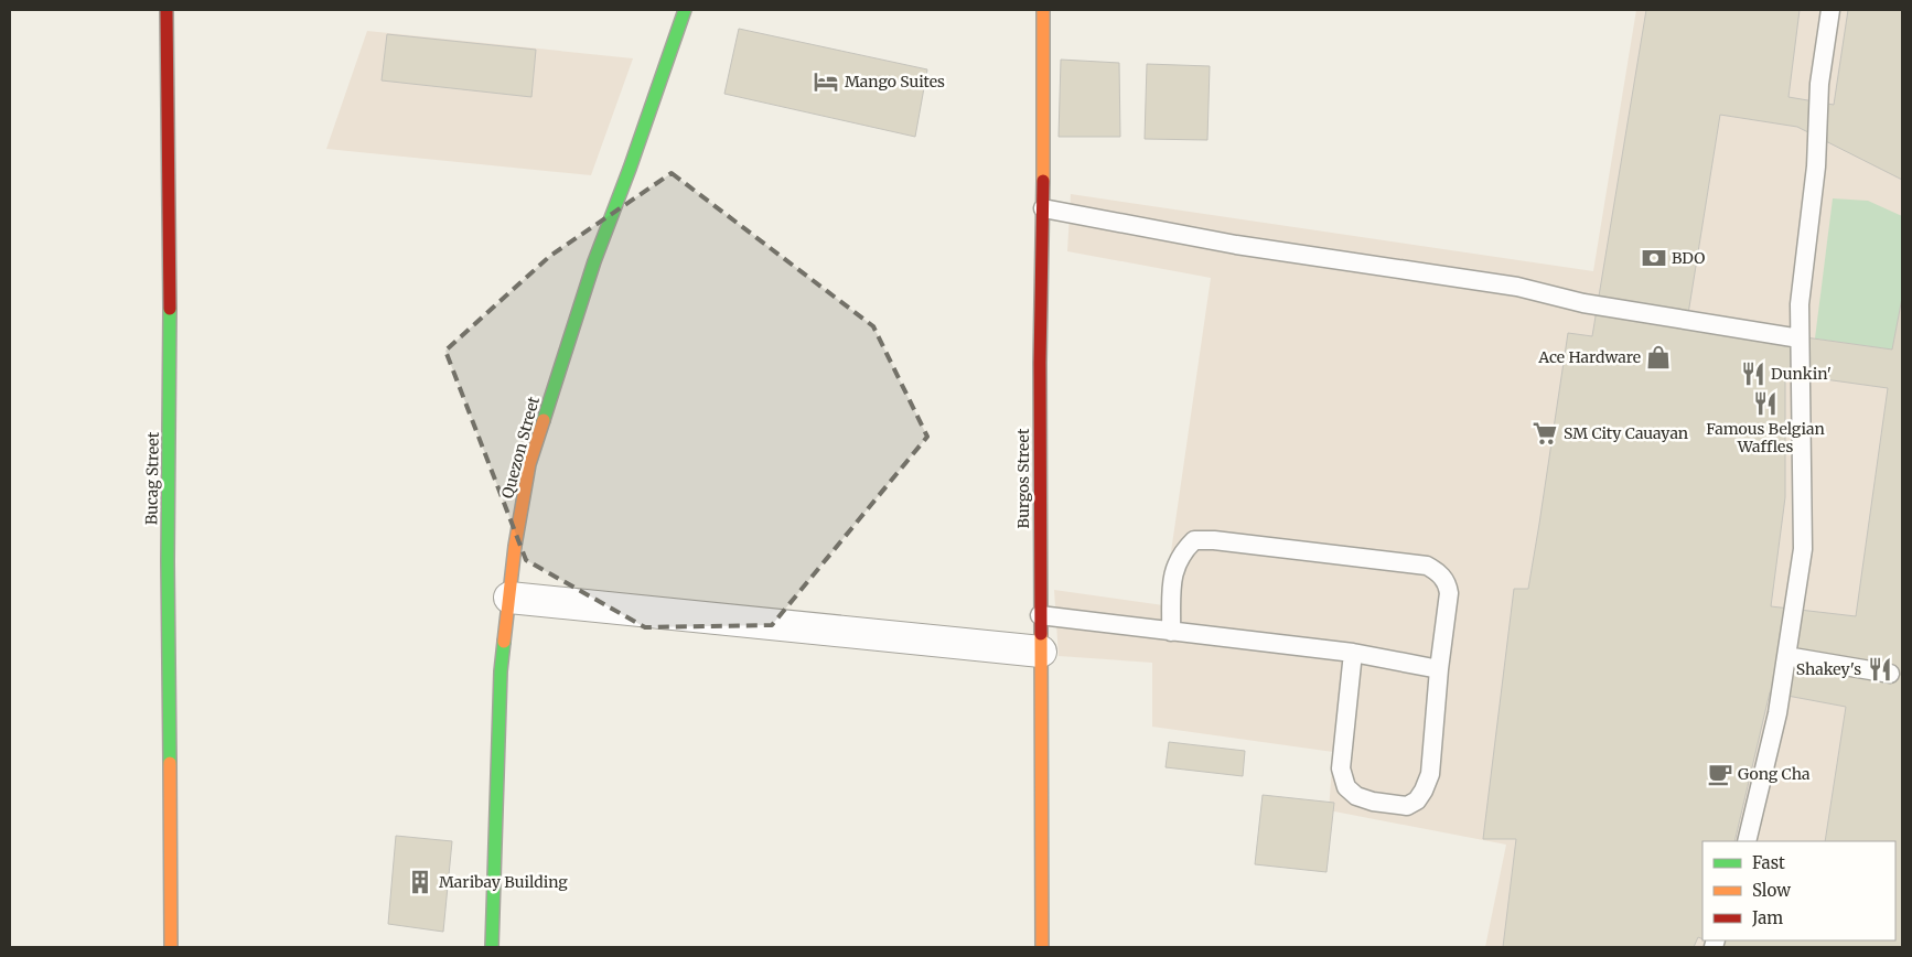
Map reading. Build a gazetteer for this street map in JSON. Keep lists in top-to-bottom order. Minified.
{"streets":{"street":["Quezon Street","Bucag Street","Burgos Street"]},"places":{"hotel":["Mango Suites"],"bank":["BDO"],"shop":["Ace Hardware"],"restaurant":["Dunkin'","Famous Belgian Waffles","Shakey's"],"supermarket":["SM City Cauayan"],"cafe":["Gong Cha"],"building":["Maribay Building"]},"legend":["Fast","Slow","Jam"]}
